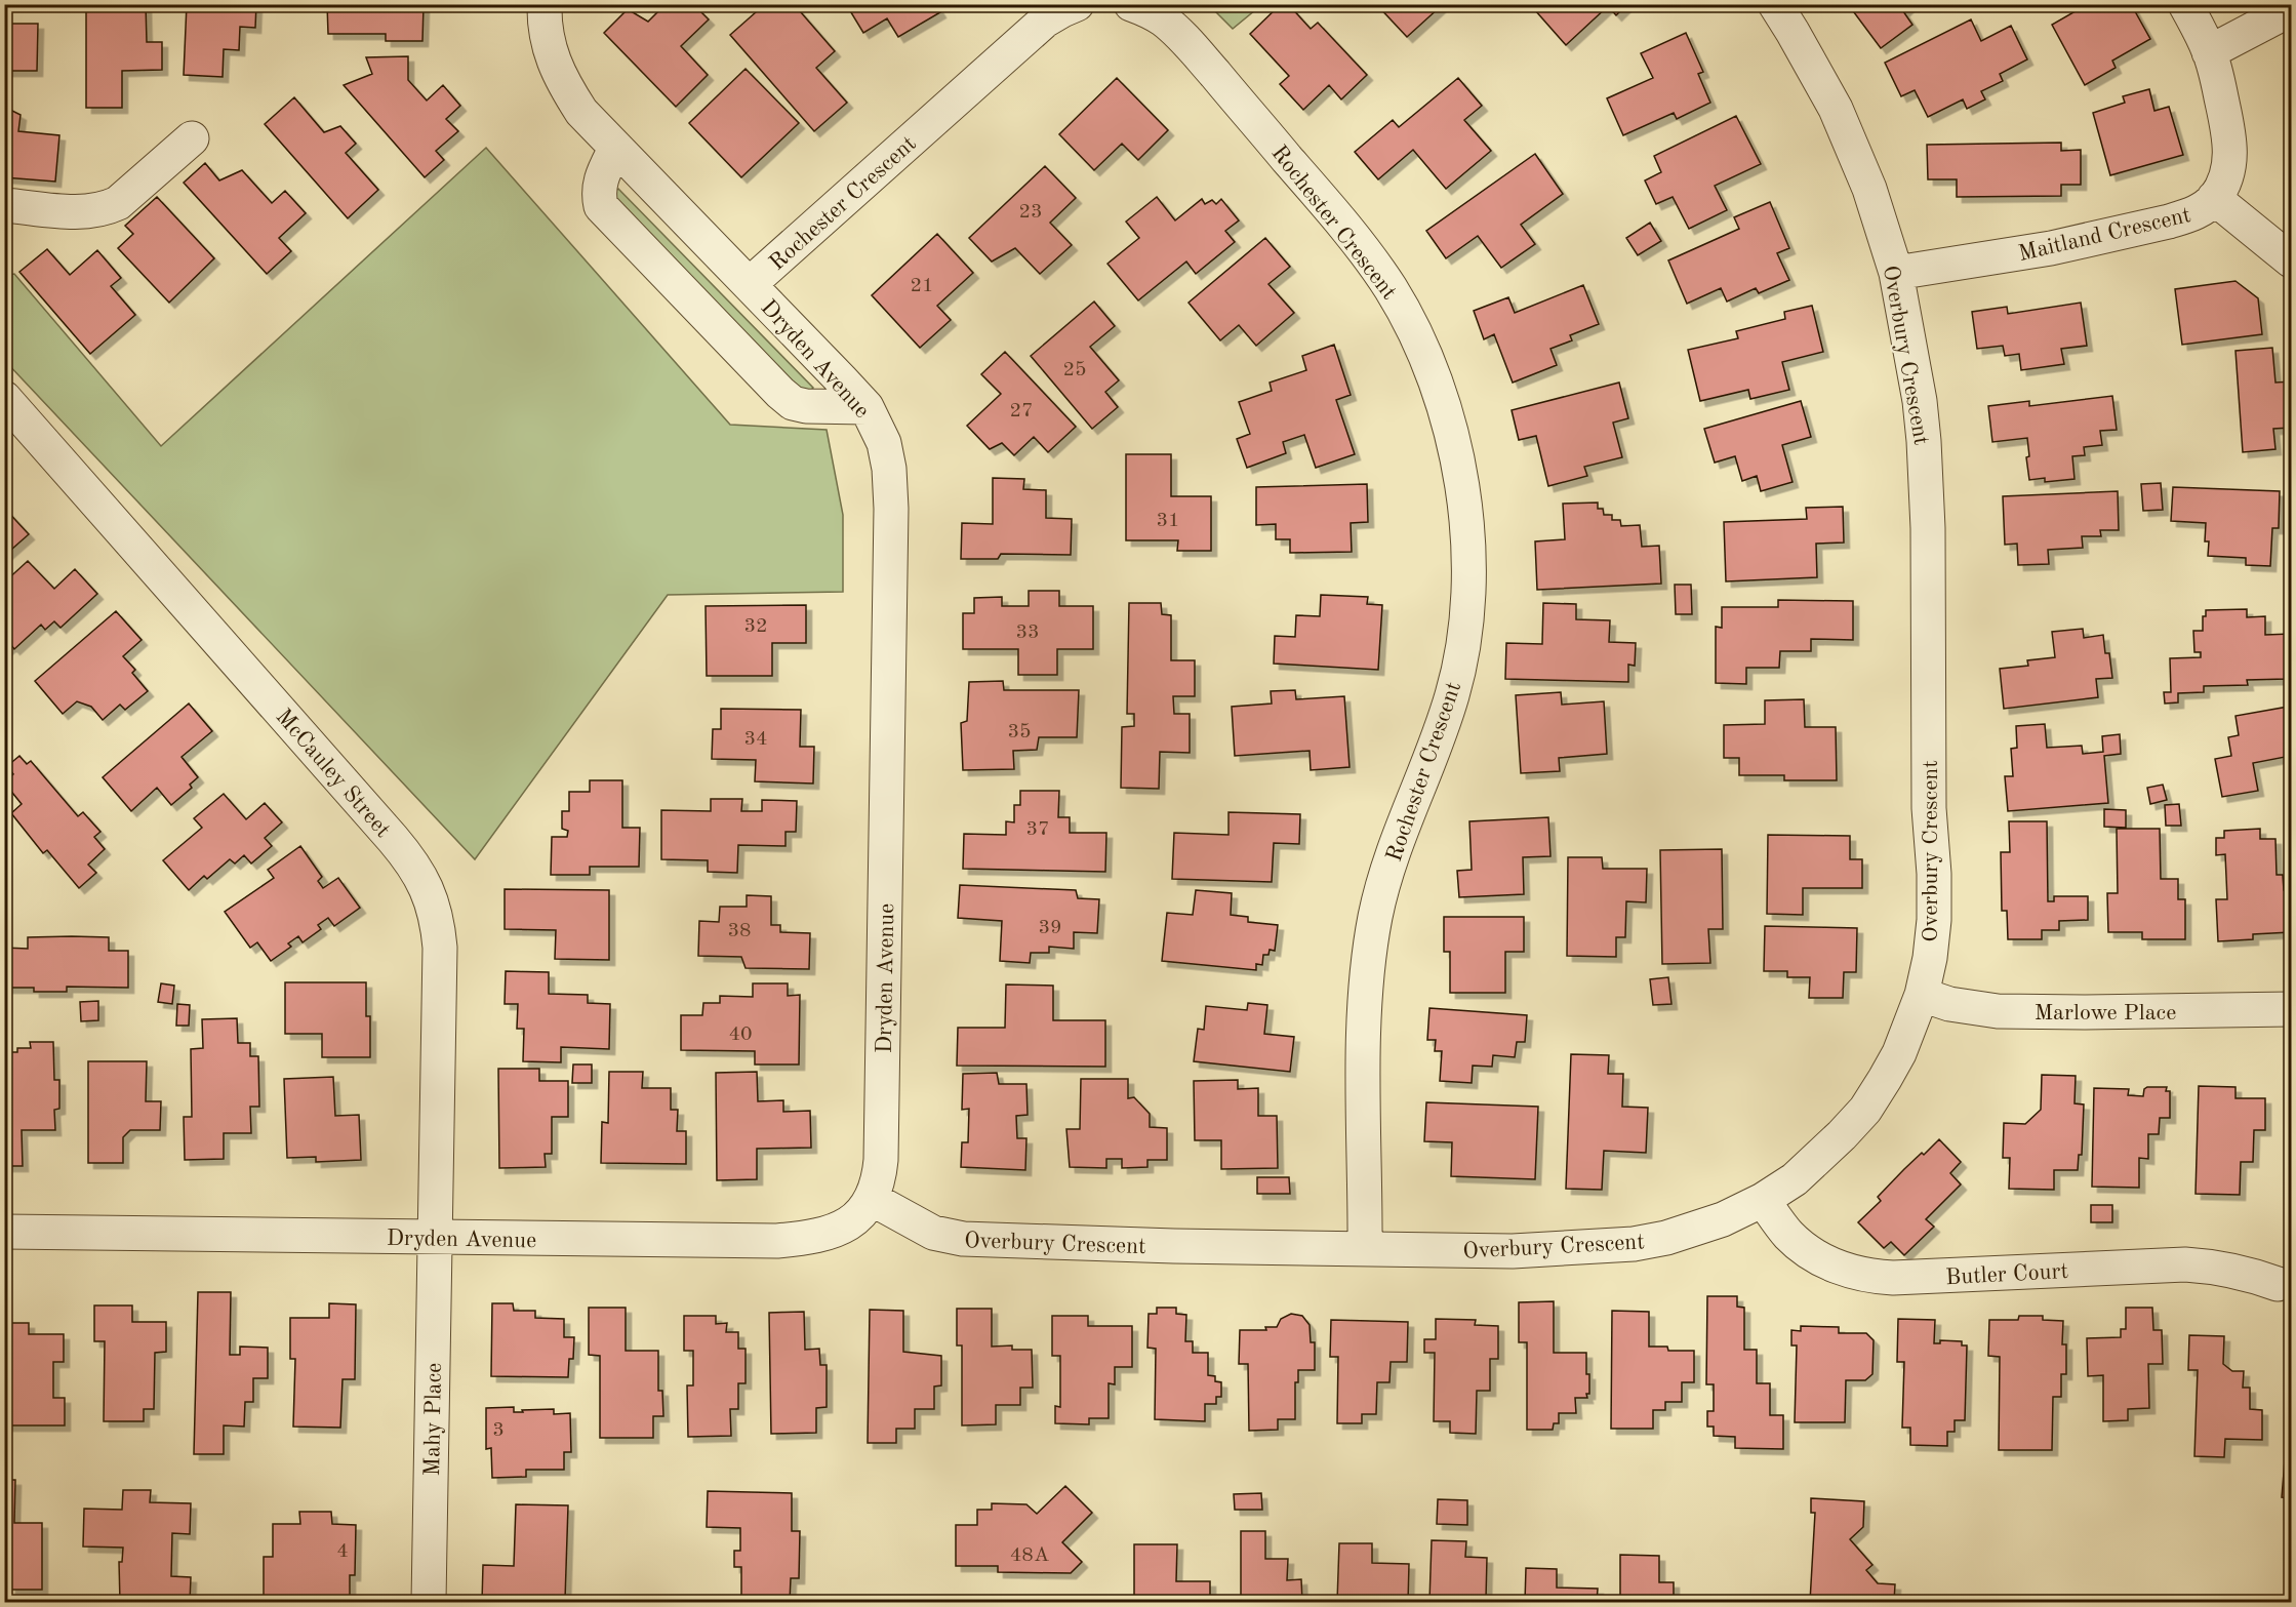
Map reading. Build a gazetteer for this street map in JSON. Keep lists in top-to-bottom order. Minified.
{"streets":{"street":["Rochester Crescent","Maitland Crescent","Overbury Crescent","Dryden Avenue","McCauley Street","Marlowe Place","Butler Court","Mahy Place"]},"crossings":[["Rochester Crescent","Overbury Crescent"],["Rochester Crescent","Dryden Avenue"],["Maitland Crescent","Overbury Crescent"],["Overbury Crescent","Dryden Avenue"],["Overbury Crescent","Marlowe Place"],["Overbury Crescent","Butler Court"],["Dryden Avenue","McCauley Street"],["Dryden Avenue","Mahy Place"],["McCauley Street","Mahy Place"]],"house_numbers":["23","21","25","27","31","32","33","35","34","37","39","38","40","3","4","48A"]}
